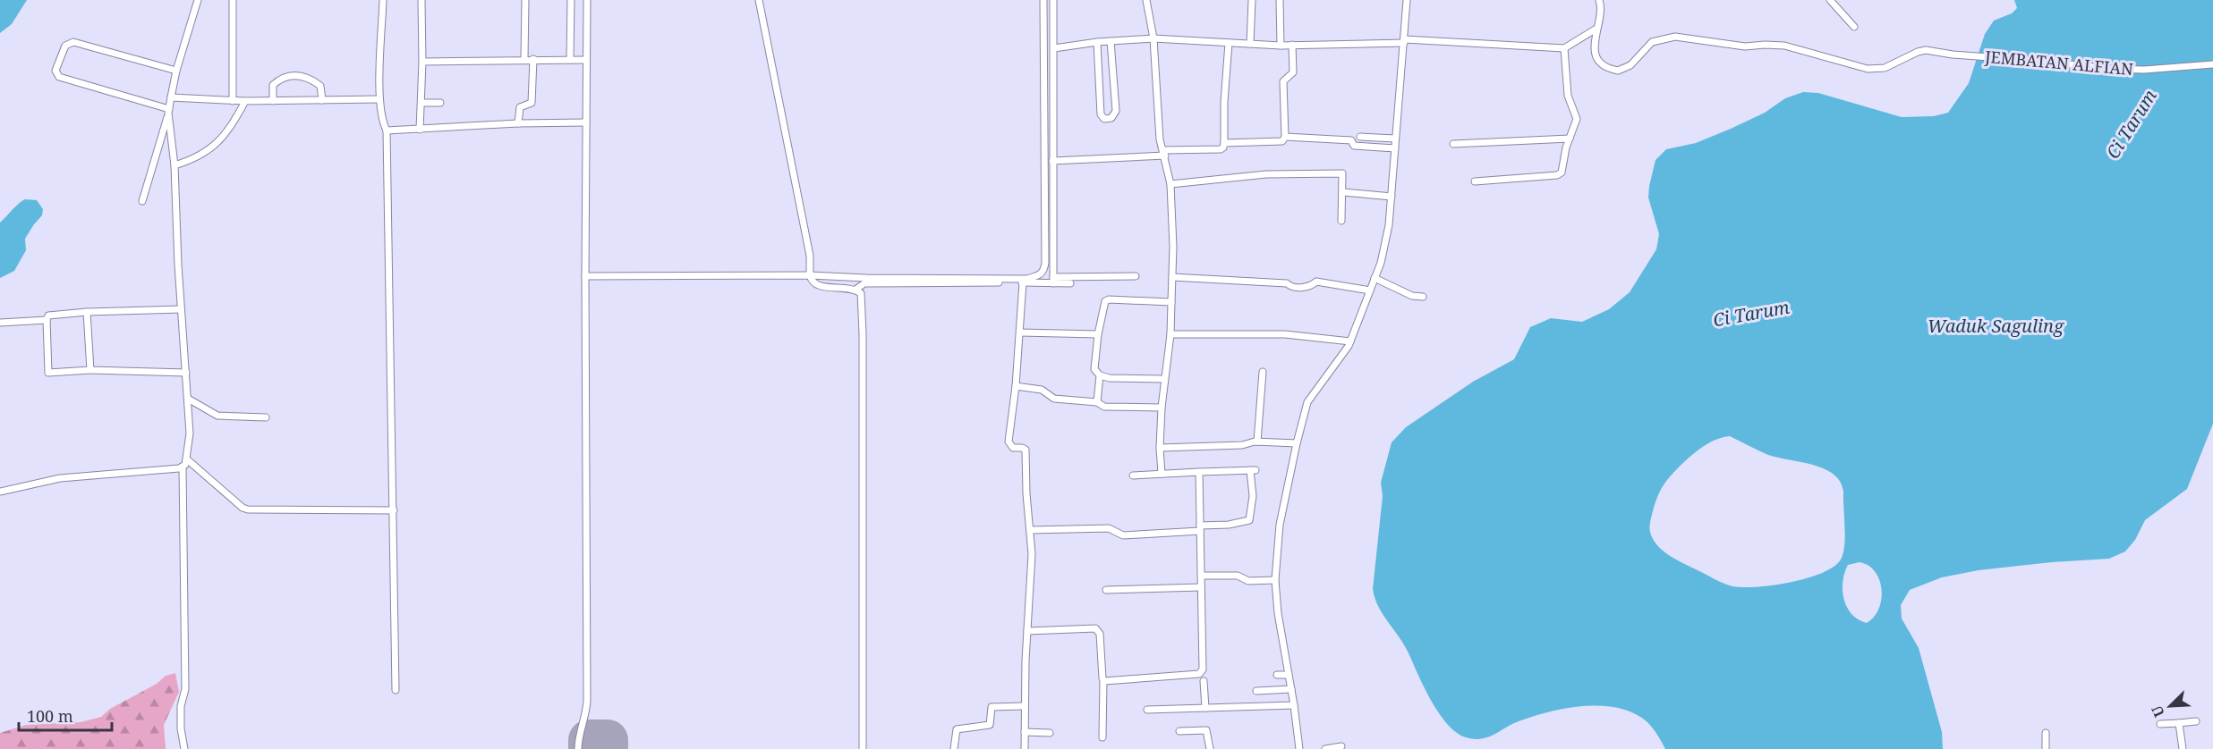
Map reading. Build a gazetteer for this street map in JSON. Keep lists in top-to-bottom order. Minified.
{"streets":{"street":["JEMBATAN ALFIAN"]},"water":["Ci Tarum","Waduk Saguling"],"scale_bar":"100 m","north":"bottom left"}
